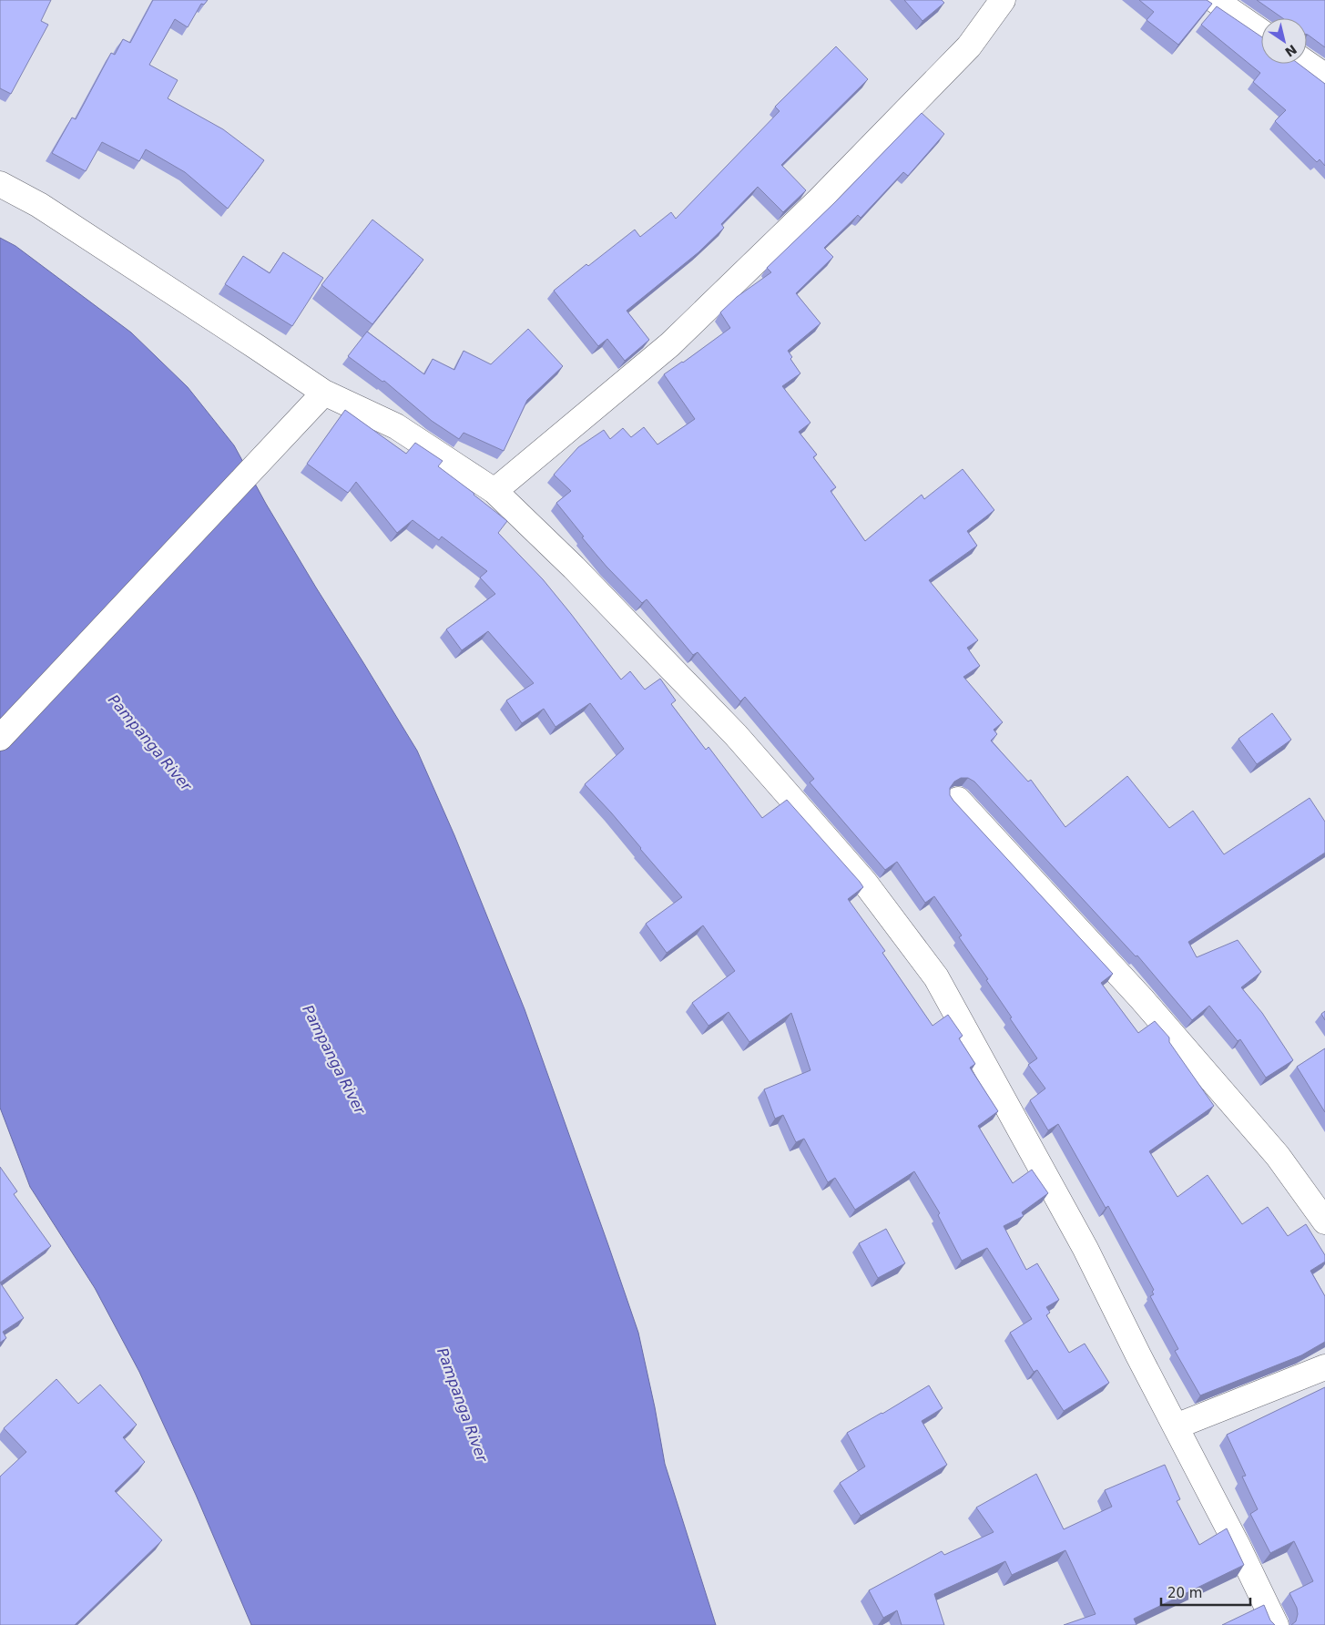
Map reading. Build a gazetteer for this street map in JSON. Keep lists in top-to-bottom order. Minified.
{"water":["Pampanga River"],"scale_bar":"20 m","north":"bottom right"}
